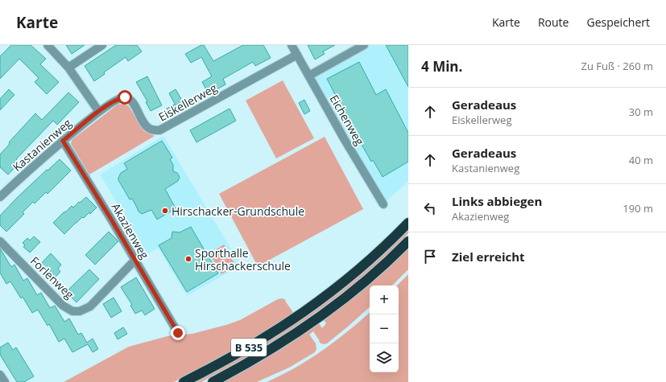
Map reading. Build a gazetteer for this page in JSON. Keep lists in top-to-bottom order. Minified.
{"streets":{"highway":["B 535"],"street":["Eiskellerweg","Eichenweg","Kastanienweg","Akazienweg","Forlenweg"]},"crossings":[["Eiskellerweg","Eichenweg"],["Eiskellerweg","Kastanienweg"],["Kastanienweg","Akazienweg"],["Akazienweg","Forlenweg"]],"places":["Hirschacker-Grundschule","Sporthalle Hirschackerschule"],"page":{"header":"Karte","nav":["Karte","Route","Gespeichert"],"heading":["4 Min.","Zu Fuß · 260 m"],"list":[["Geradeaus","Eiskellerweg","30 m"],["Geradeaus","Kastanienweg","40 m"],["Links abbiegen","Akazienweg","190 m"],"Ziel erreicht"],"map_buttons":["+","−"]}}
